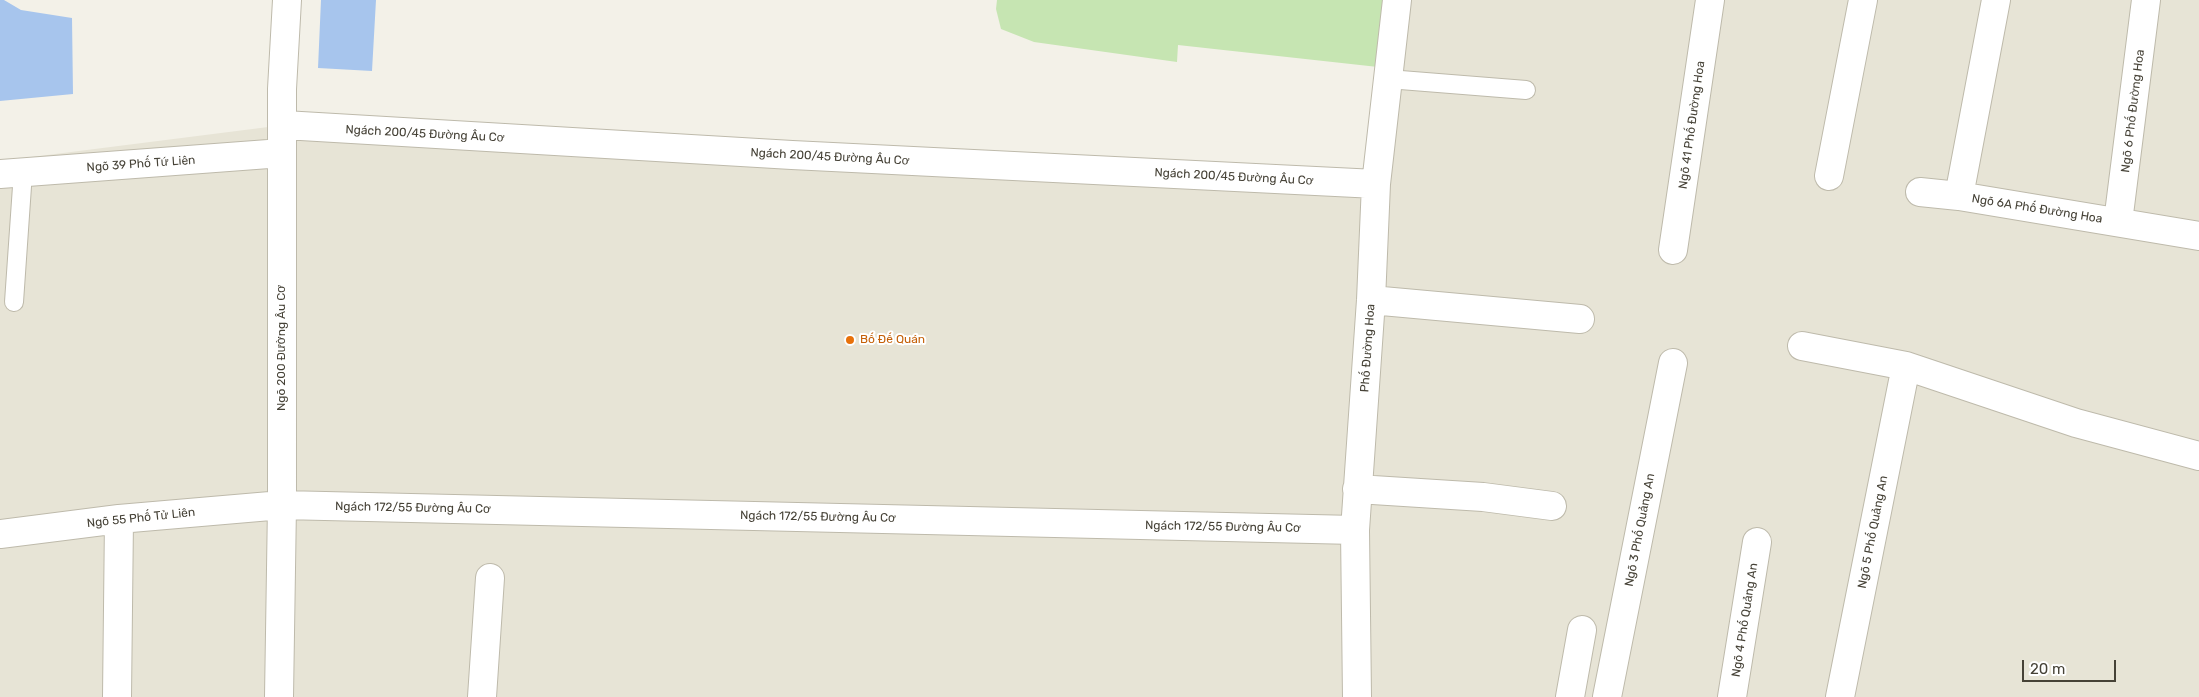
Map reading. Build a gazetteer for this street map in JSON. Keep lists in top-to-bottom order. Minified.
{"streets":{"street":["Ngõ 6 Phố Đường Hoa","Ngõ 41 Phố Đường Hoa","Ngách 200/45 Đường Âu Cơ","Ngõ 39 Phố Tứ Liên","Ngõ 6A Phố Đường Hoa","Ngõ 200 Đường Âu Cơ","Phố Đường Hoa","Ngách 172/55 Đường Âu Cơ","Ngõ 55 Phố Tử Liên","Ngõ 3 Phố Quảng An","Ngõ 5 Phố Quảng An","Ngõ 4 Phố Quảng An"]},"crossings":[["Ngõ 6 Phố Đường Hoa","Ngõ 6A Phố Đường Hoa"],["Ngách 200/45 Đường Âu Cơ","Ngõ 200 Đường Âu Cơ"],["Ngách 200/45 Đường Âu Cơ","Phố Đường Hoa"],["Ngõ 39 Phố Tứ Liên","Ngõ 200 Đường Âu Cơ"],["Ngõ 200 Đường Âu Cơ","Ngách 172/55 Đường Âu Cơ"],["Ngõ 200 Đường Âu Cơ","Ngõ 55 Phố Tử Liên"],["Phố Đường Hoa","Ngách 172/55 Đường Âu Cơ"],["Ngách 172/55 Đường Âu Cơ","Ngõ 55 Phố Tử Liên"]],"places":["Bố Đế Quán"],"scale_bar":"20 m"}
